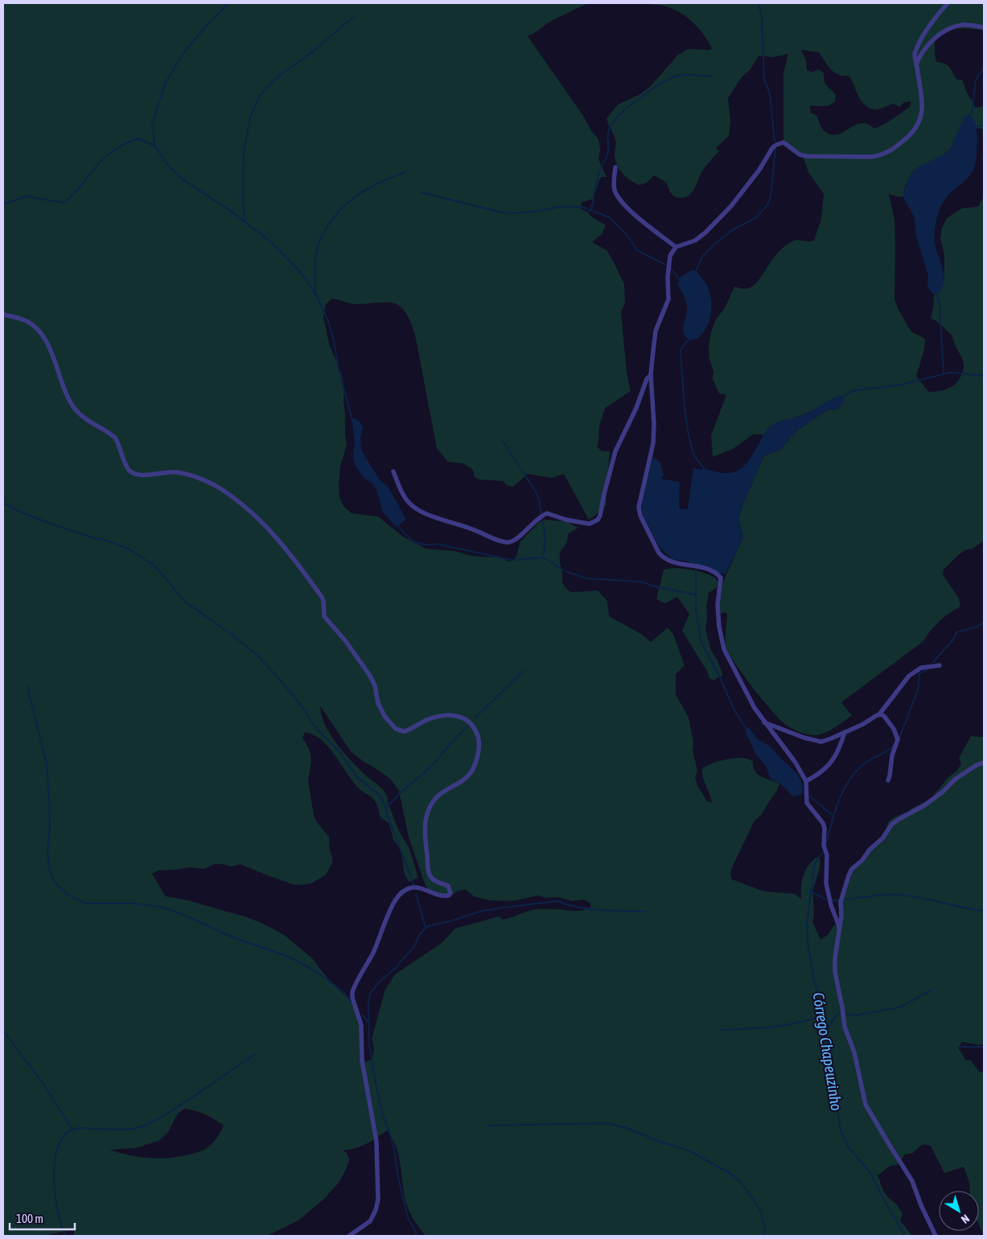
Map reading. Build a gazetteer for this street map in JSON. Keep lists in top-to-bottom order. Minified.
{"water":["Córrego Chapeuzinho"],"scale_bar":"100 m","north":"bottom right"}
